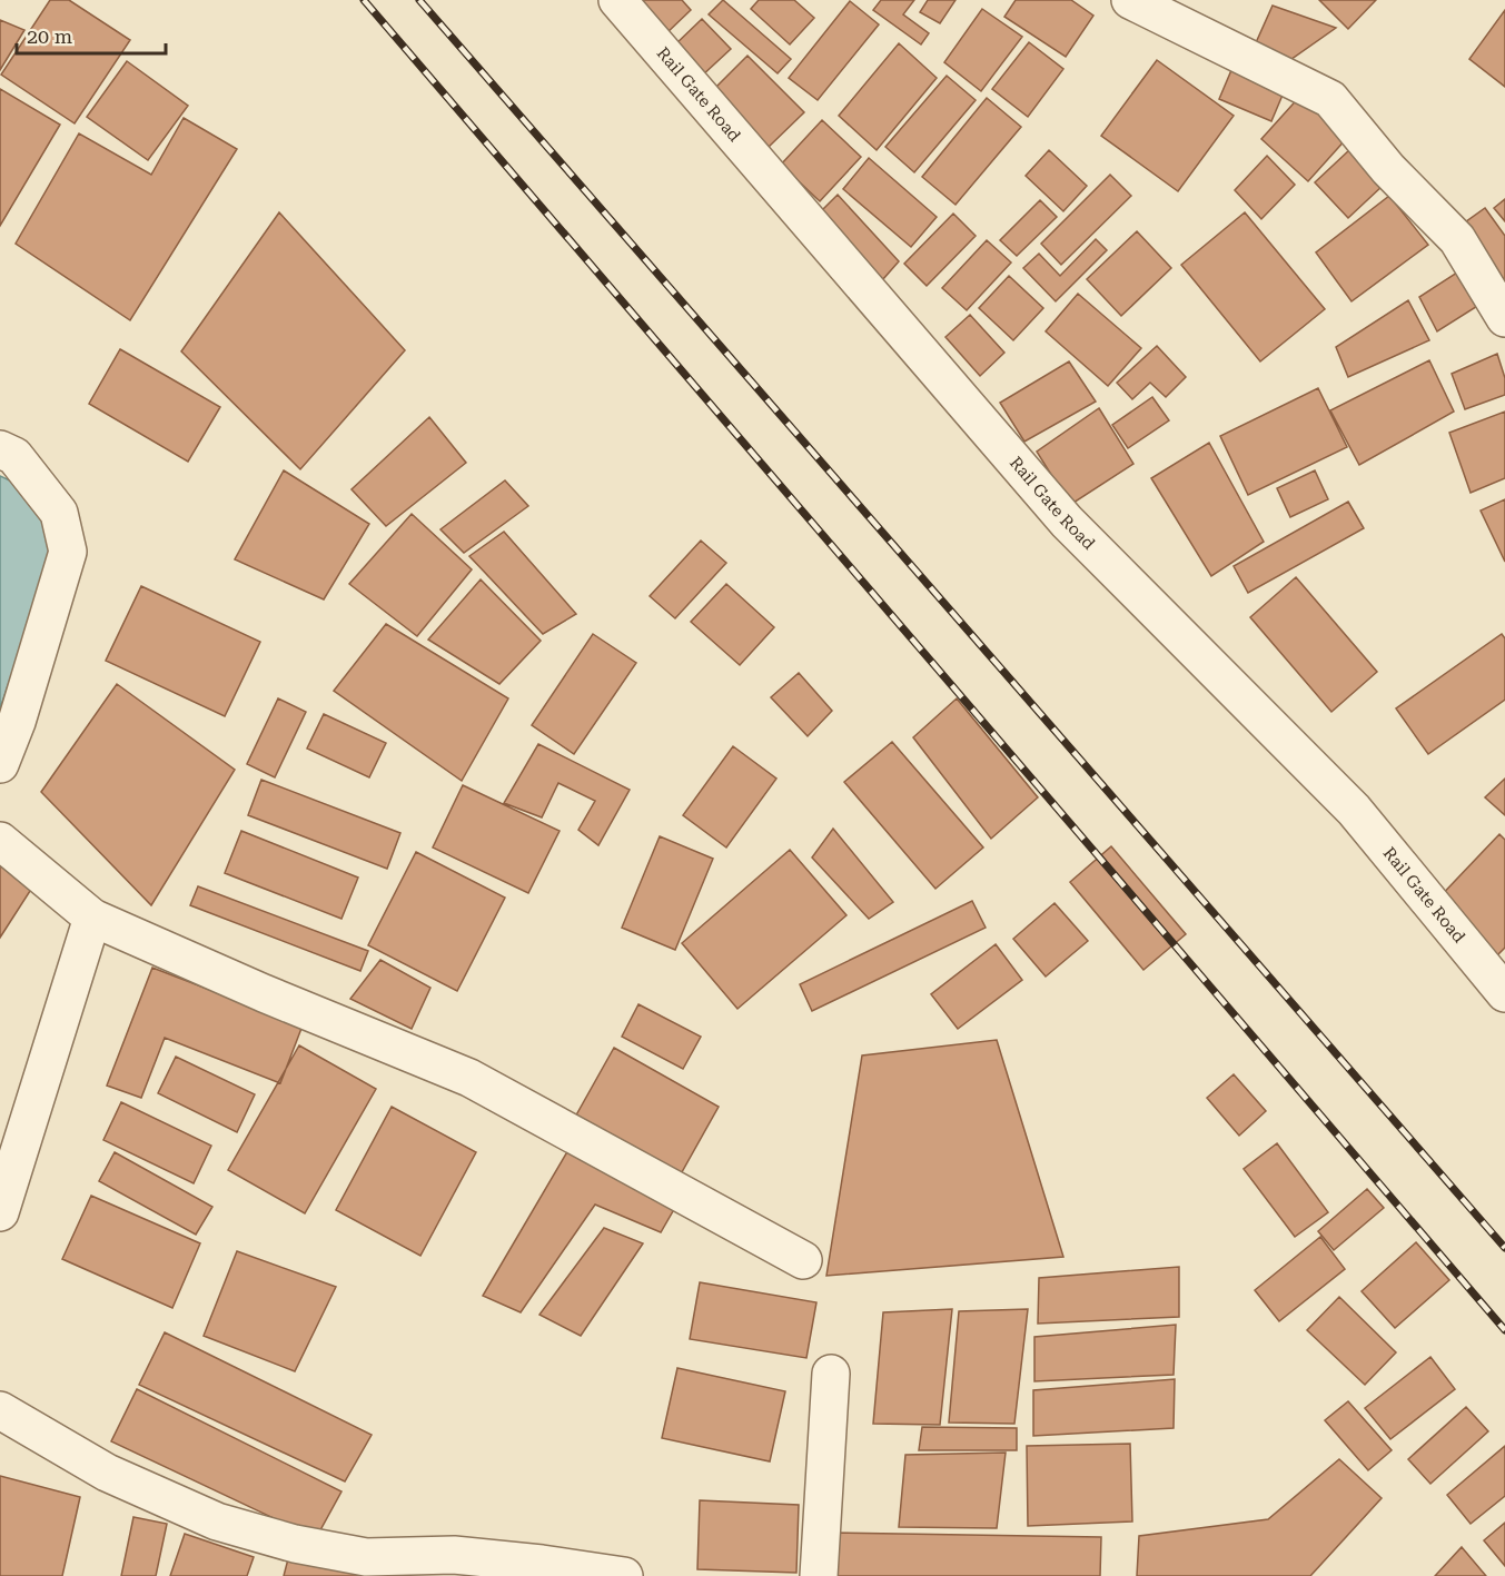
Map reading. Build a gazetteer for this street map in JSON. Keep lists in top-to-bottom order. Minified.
{"streets":{"street":["Rail Gate Road"]},"scale_bar":"20 m"}
